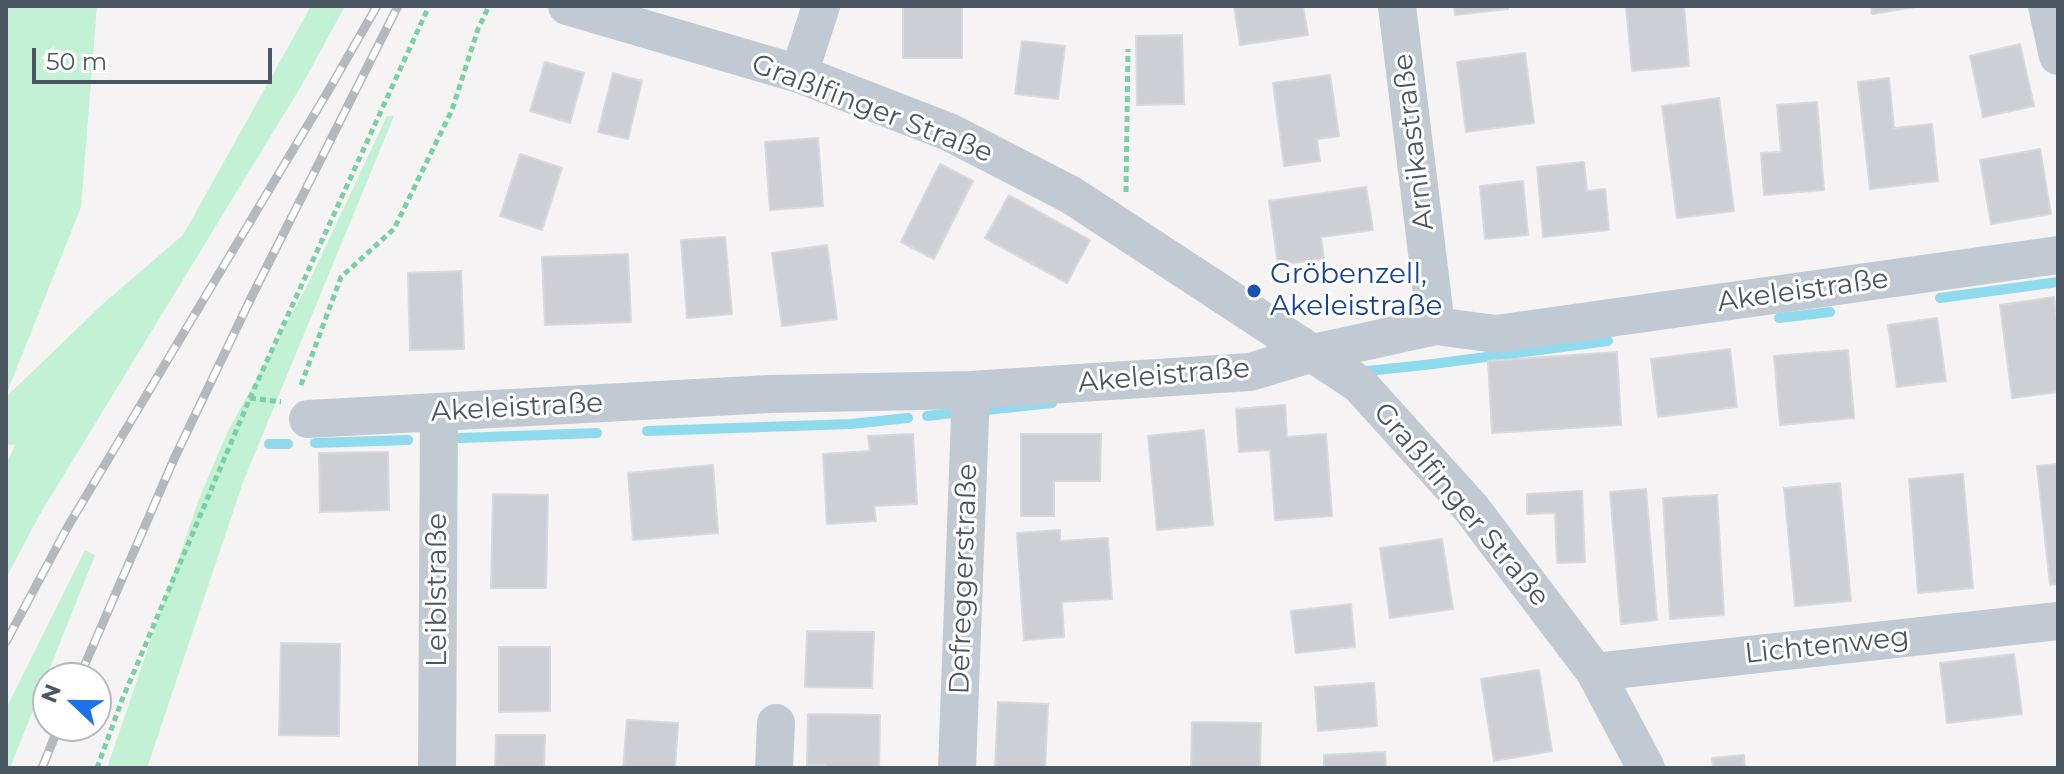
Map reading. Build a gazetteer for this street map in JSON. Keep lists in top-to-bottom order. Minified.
{"streets":{"street":["Graßlfinger Straße","Arnikastraße","Akeleistraße","Defreggerstraße","Leiblstraße","Lichtenweg"]},"crossings":[["Graßlfinger Straße","Akeleistraße"],["Graßlfinger Straße","Lichtenweg"],["Arnikastraße","Akeleistraße"],["Akeleistraße","Defreggerstraße"],["Akeleistraße","Leiblstraße"]],"places":["Gröbenzell, Akeleistraße"],"scale_bar":"50 m","north":"left"}
